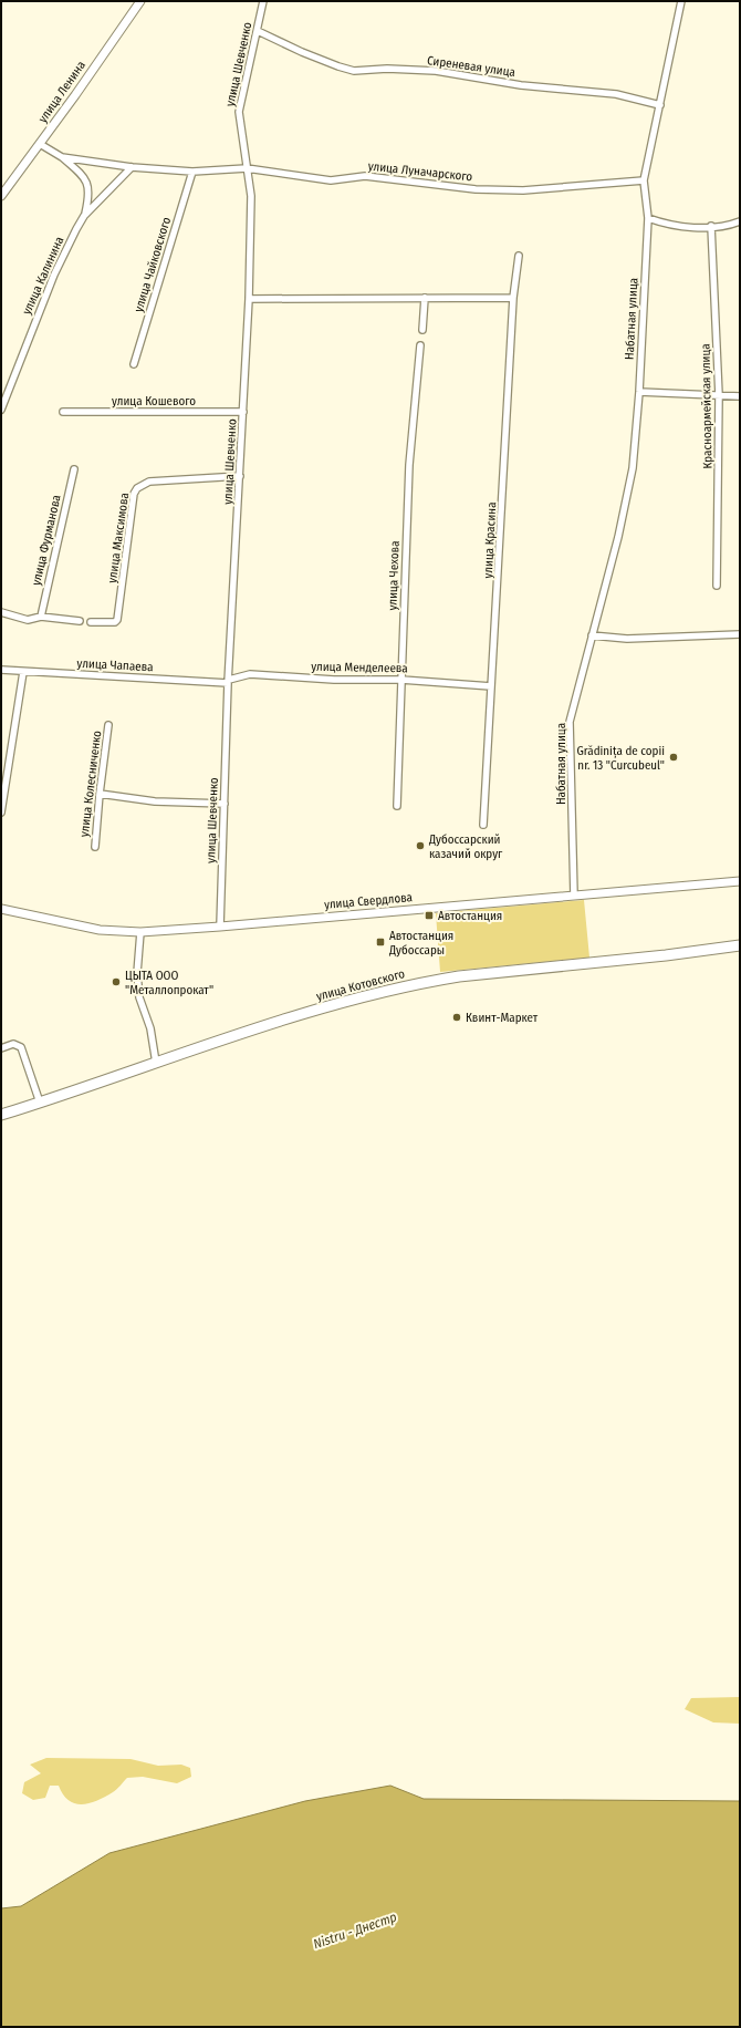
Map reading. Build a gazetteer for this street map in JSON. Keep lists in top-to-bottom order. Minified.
{"streets":{"highway":["улица Котовского"],"street":["улица Шевченко","Сиреневая улица","улица Ленина","улица Луначарского","улица Чайковского","улица Калинина","Набатная улица","улица Кошевого","Красноармейская улица","улица Максимова","улица Фурманова","улица Красина","улица Чехова","улица Чапаева","улица Менделеева","улица Колесниченко","улица Свердлова"]},"crossings":[["улица Шевченко","Сиреневая улица"],["улица Шевченко","улица Луначарского"],["улица Шевченко","улица Кошевого"],["улица Шевченко","улица Максимова"],["улица Шевченко","улица Чапаева"],["улица Шевченко","улица Менделеева"],["улица Шевченко","улица Свердлова"],["Сиреневая улица","Набатная улица"],["улица Ленина","улица Луначарского"],["улица Луначарского","улица Чайковского"],["улица Луначарского","улица Калинина"],["улица Луначарского","Набатная улица"],["Набатная улица","улица Свердлова"],["улица Красина","улица Менделеева"],["улица Чехова","улица Менделеева"],["улица Чапаева","улица Менделеева"]],"water":["Nistru - Днестр"],"places":{"other":["Grădinița de copii nr. 13 \"Curcubeul\"","Дубоссарский казачий округ","ЦЫТА ООО \"Металлопрокат\"","Квинт-Маркет"],"transit":["Автостанция","Автостанция Дубоссары"]}}
